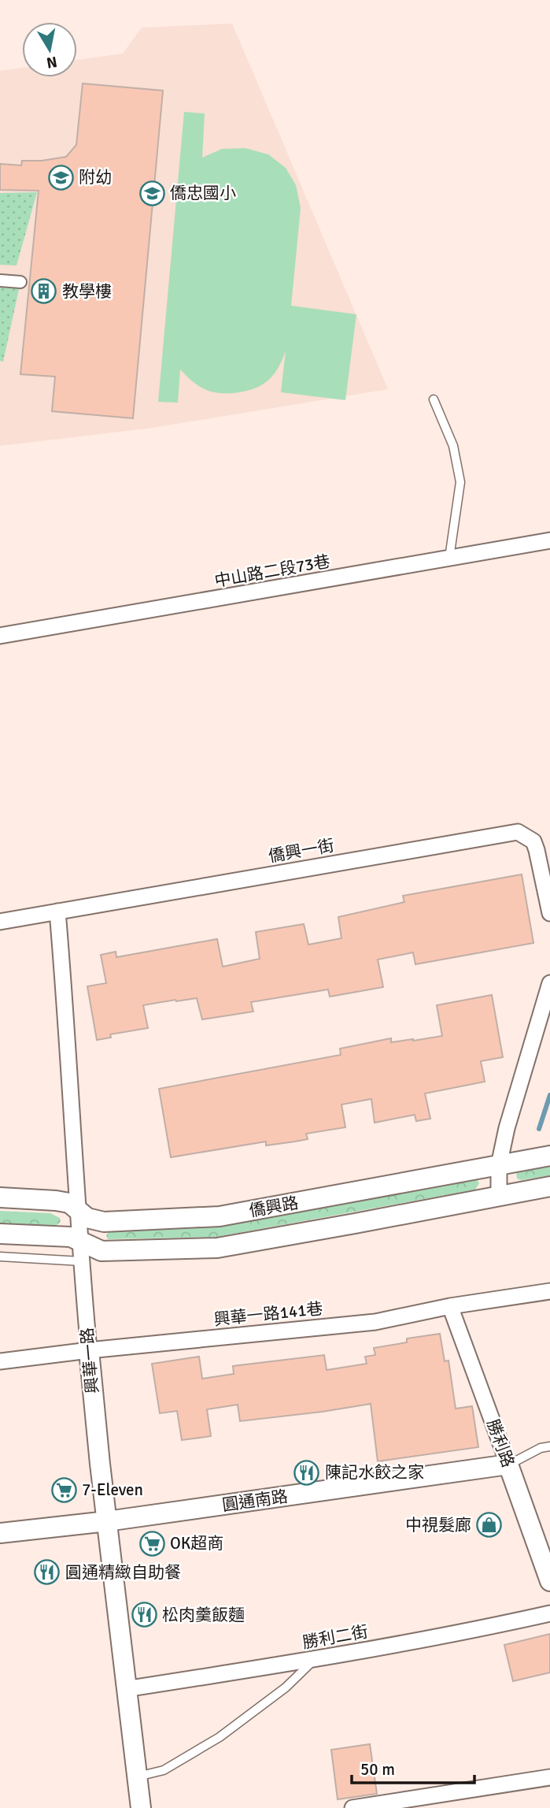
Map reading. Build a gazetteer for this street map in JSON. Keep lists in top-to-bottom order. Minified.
{"streets":{"street":["中山路二段73巷","僑興一街","僑興路","興華一路141巷","興華一路","勝利路","圓通南路","勝利二街"]},"crossings":[["僑興一街","興華一路"],["僑興路","興華一路"],["興華一路141巷","興華一路"],["興華一路141巷","勝利路"],["興華一路","圓通南路"],["興華一路","勝利二街"],["勝利路","圓通南路"]],"places":{"school or university":["附幼","僑忠國小"],"building":["教學樓"],"restaurant":["陳記水餃之家","圓通精緻自助餐","松肉羹飯麵"],"supermarket":["7-Eleven","OK超商"],"shop":["中視髮廊"]},"scale_bar":"50 m","north":"bottom"}
